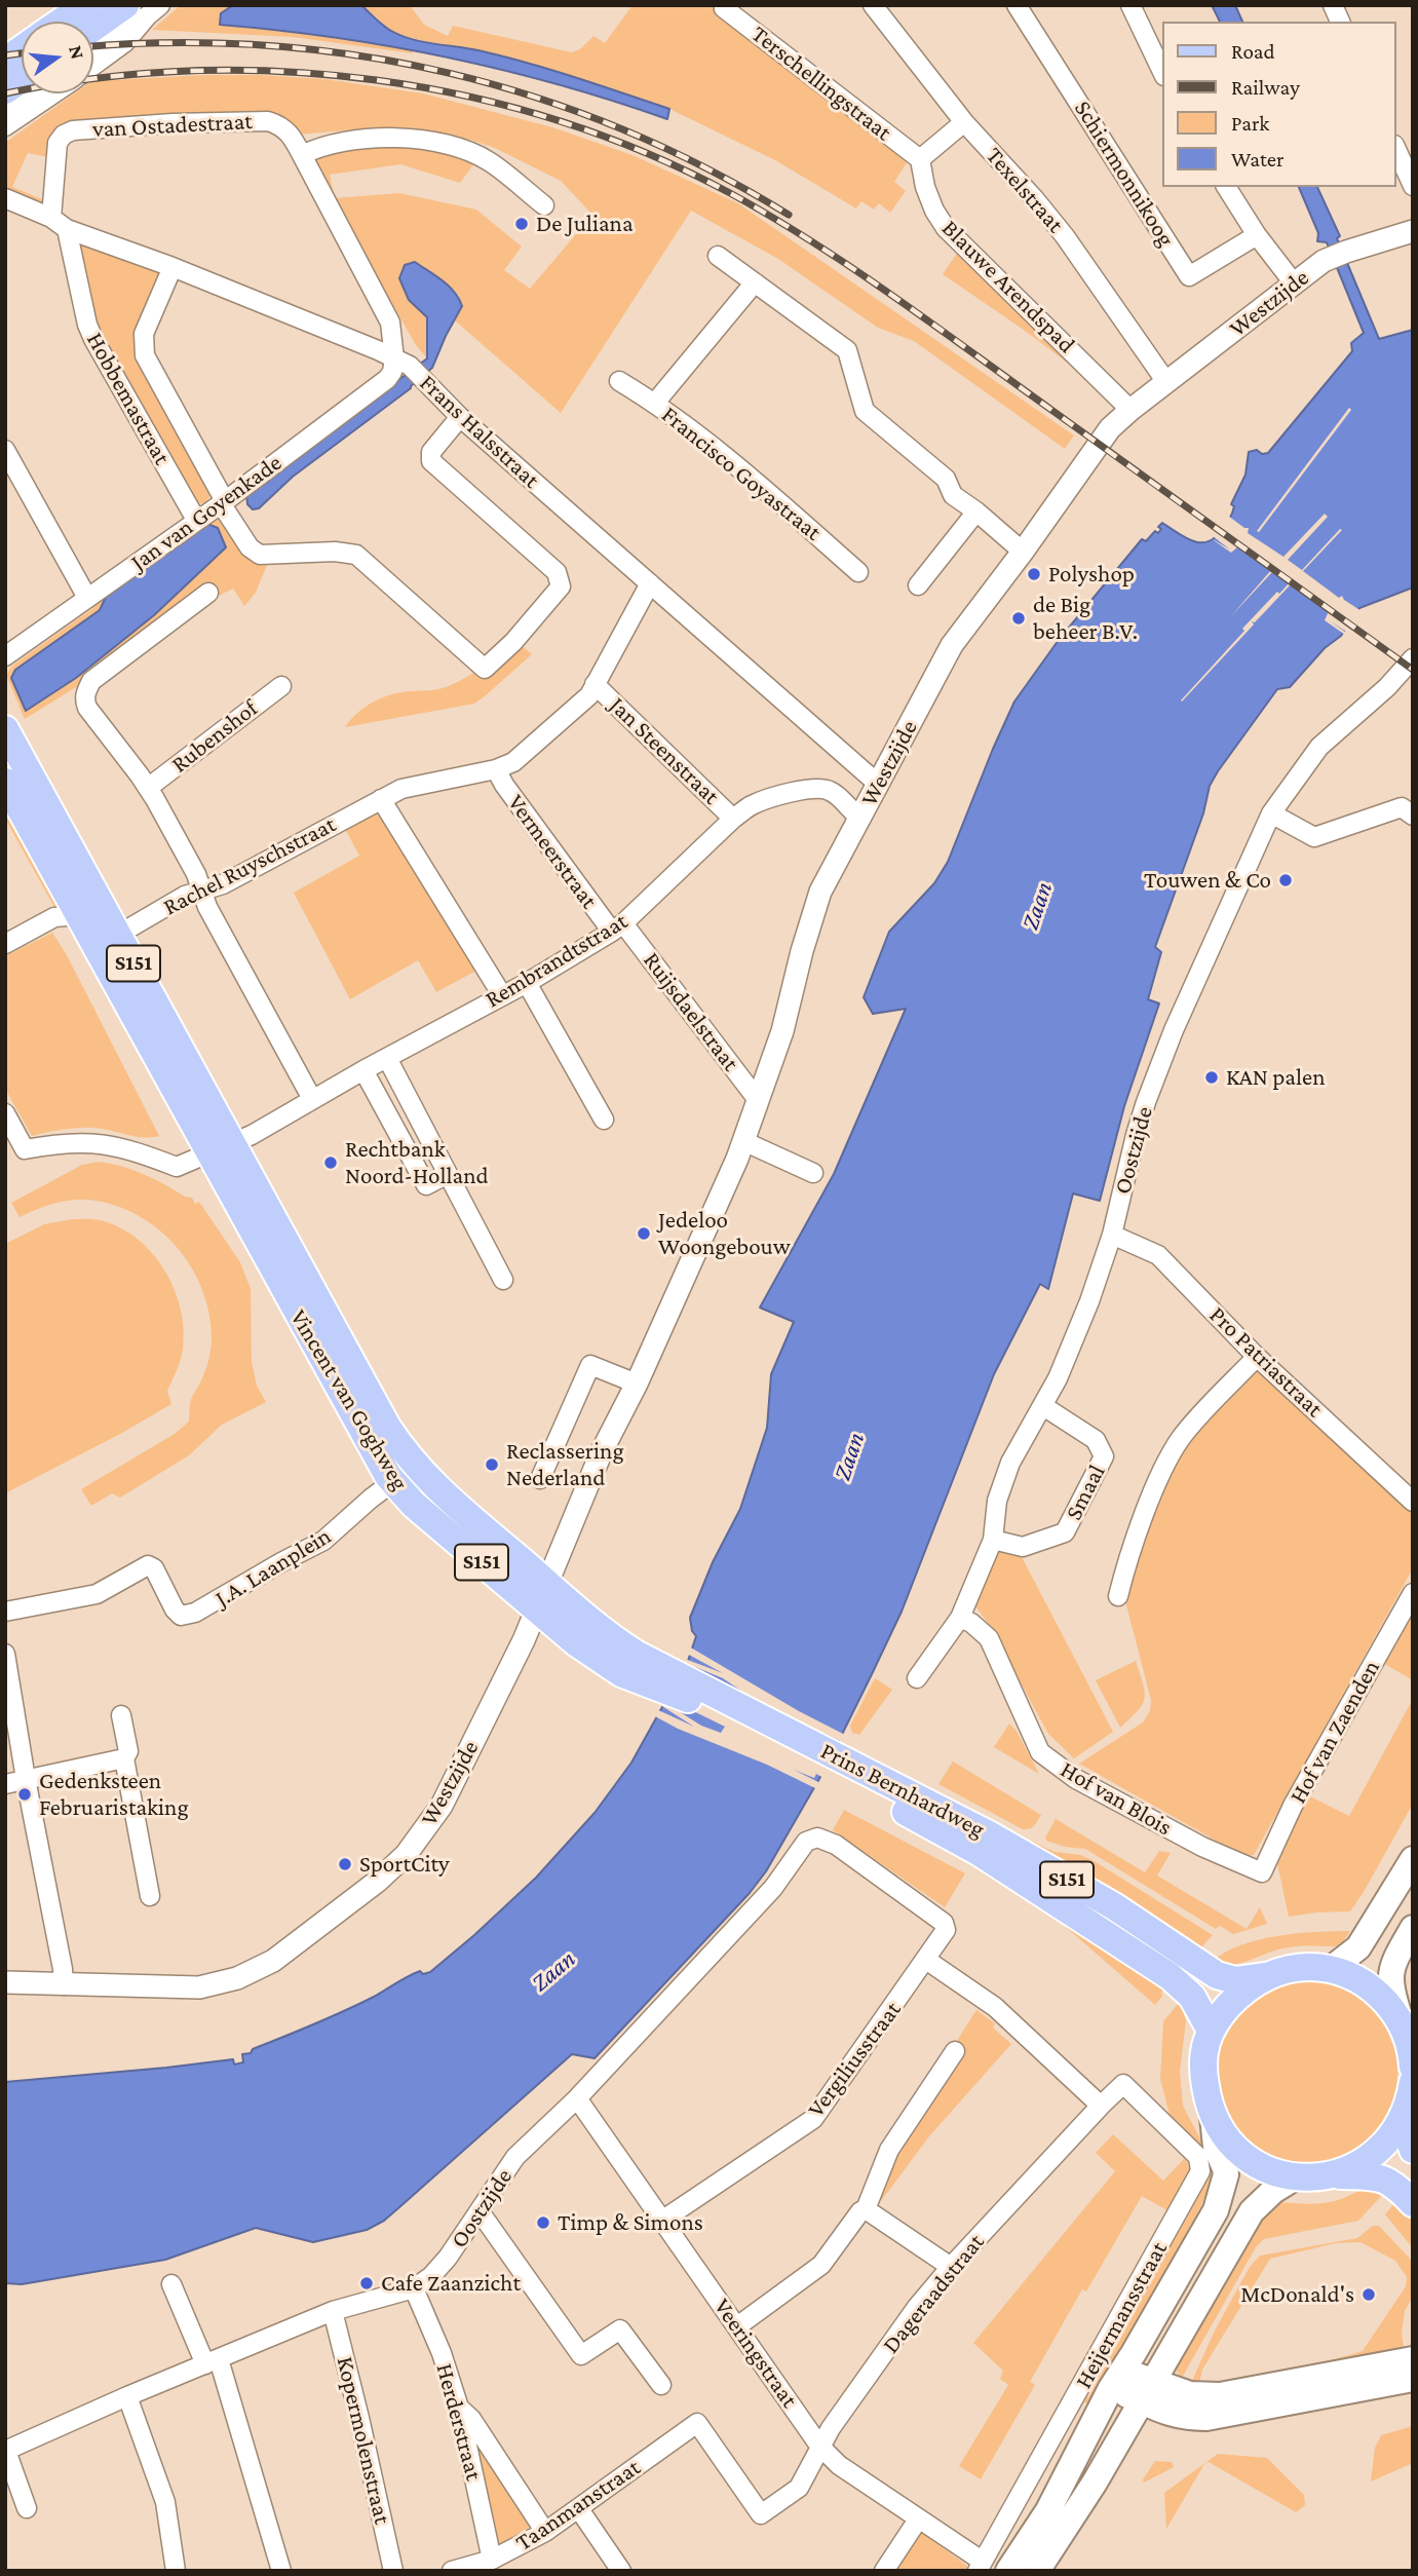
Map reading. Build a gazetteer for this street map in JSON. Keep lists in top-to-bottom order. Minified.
{"streets":{"main road":["S151","Vincent van Goghweg","Prins Bernhardweg","Heijermansstraat"],"street":["Terschellingstraat","van Ostadestraat","Schiermonnikoog","Texelstraat","Blauwe Arendspad","Westzijde","Hobbemastraat","Frans Halsstraat","Francisco Goyastraat","Jan van Goyenkade","Rubenshof","Jan Steenstraat","Vermeerstraat","Rachel Ruyschstraat","Rembrandtstraat","Ruijsdaelstraat","Oostzijde","Pro Patriastraat","Smaal","J.A. Laanplein","Hof van Zaenden","Hof van Blois","Vergiliusstraat","Dageraadstraat","Veeringstraat","Herderstraat","Kopermolenstraat","Taanmanstraat"]},"crossings":[["Terschellingstraat","Blauwe Arendspad"],["van Ostadestraat","Hobbemastraat"],["van Ostadestraat","Frans Halsstraat"],["van Ostadestraat","Jan van Goyenkade"],["Texelstraat","Westzijde"],["Blauwe Arendspad","Westzijde"],["Westzijde","Frans Halsstraat"],["Westzijde","Rembrandtstraat"],["Westzijde","Ruijsdaelstraat"],["Westzijde","Vincent van Goghweg"],["Westzijde","Prins Bernhardweg"],["Hobbemastraat","Frans Halsstraat"],["Hobbemastraat","Jan van Goyenkade"],["Frans Halsstraat","Jan van Goyenkade"],["Frans Halsstraat","Rachel Ruyschstraat"],["Jan Steenstraat","Rachel Ruyschstraat"],["Jan Steenstraat","Rembrandtstraat"],["Vermeerstraat","Rachel Ruyschstraat"],["Vermeerstraat","Rembrandtstraat"],["Vermeerstraat","Ruijsdaelstraat"],["Rachel Ruyschstraat","Vincent van Goghweg"],["Rembrandtstraat","Ruijsdaelstraat"],["Rembrandtstraat","Vincent van Goghweg"],["S151","Prins Bernhardweg"],["Oostzijde","Pro Patriastraat"],["Oostzijde","Smaal"],["Oostzijde","Hof van Blois"],["Oostzijde","Vergiliusstraat"],["Oostzijde","Veeringstraat"],["Oostzijde","Herderstraat"],["Oostzijde","Kopermolenstraat"],["Vincent van Goghweg","J.A. Laanplein"],["Vincent van Goghweg","Prins Bernhardweg"],["Hof van Zaenden","Hof van Blois"],["Vergiliusstraat","Veeringstraat"],["Dageraadstraat","Heijermansstraat"],["Dageraadstraat","Veeringstraat"],["Dageraadstraat","Taanmanstraat"],["Heijermansstraat","Veeringstraat"],["Herderstraat","Taanmanstraat"]],"water":["Zaan"],"places":["De Juliana","Polyshop","de Big beheer B.V.","Touwen & Co","KAN palen","Rechtbank Noord-Holland","Jedeloo Woongebouw","Reclassering Nederland","Gedenksteen Februaristaking","SportCity","Timp & Simons","Cafe Zaanzicht","McDonald's"],"legend":["Road","Railway","Park","Water"],"north":"right"}
